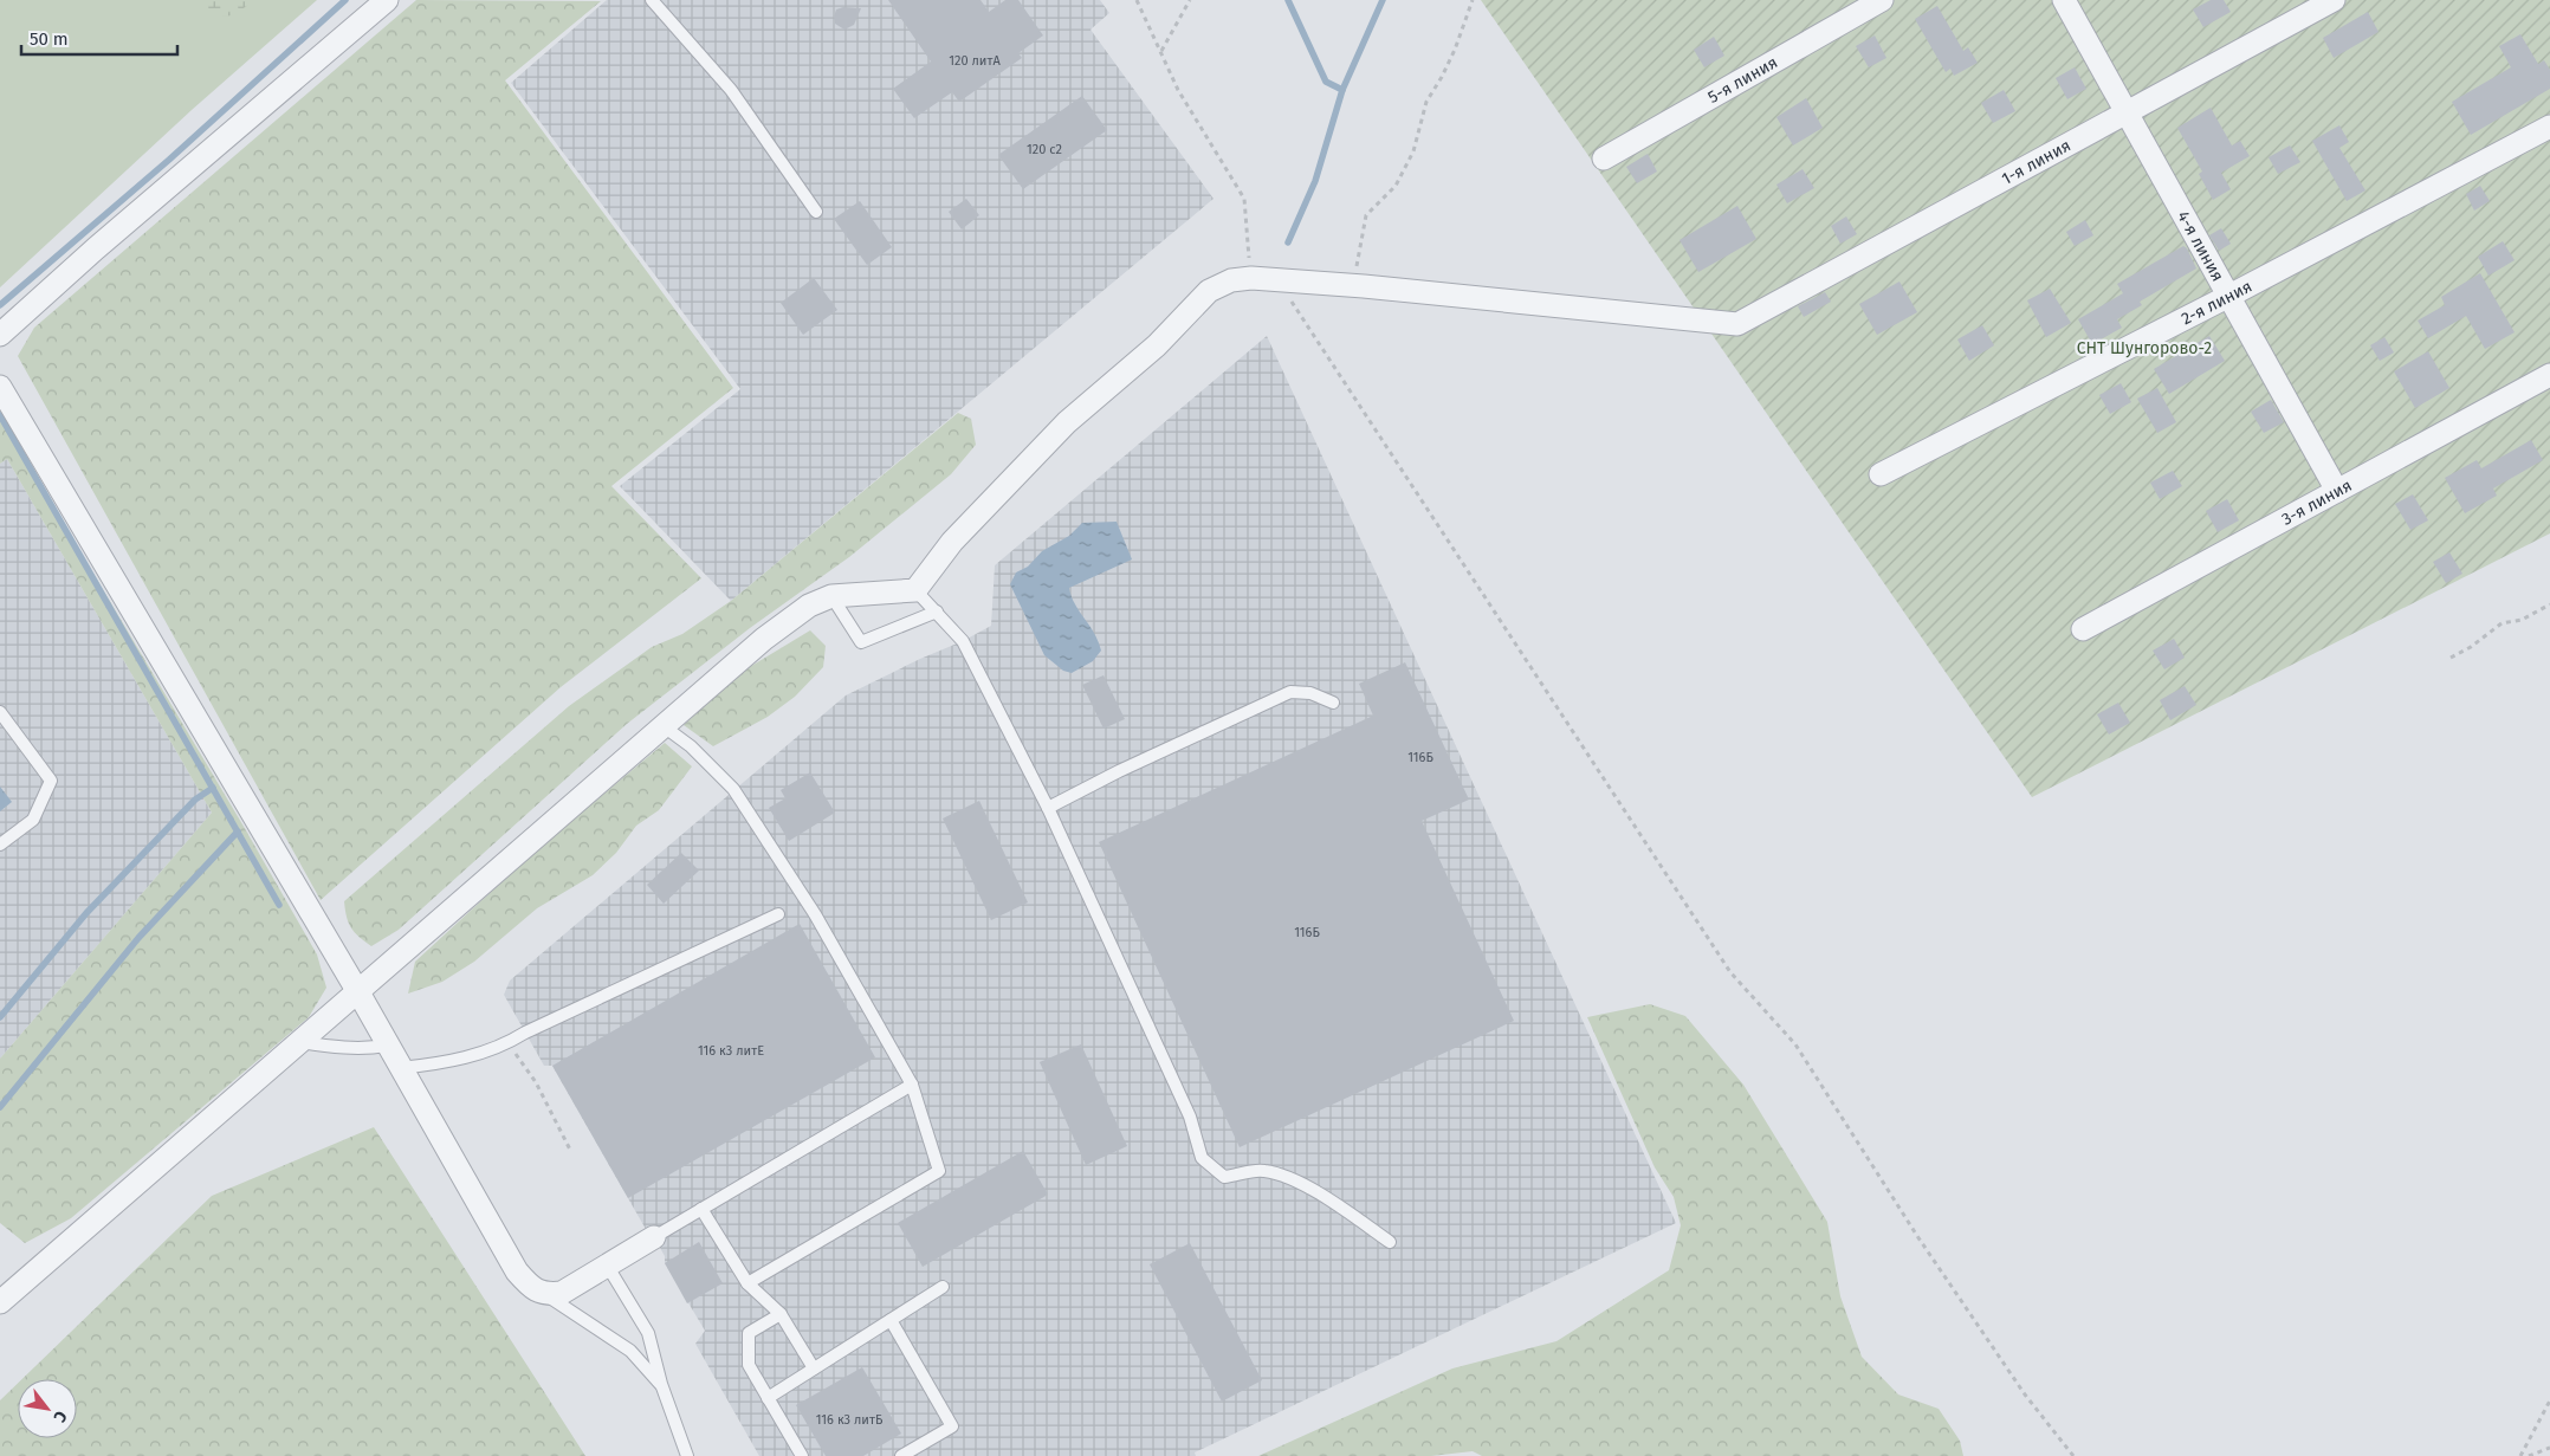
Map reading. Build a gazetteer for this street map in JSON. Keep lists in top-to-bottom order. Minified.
{"streets":{"street":["5-я линия","1-я линия","4-я линия","2-я линия","3-я линия"]},"crossings":[["1-я линия","4-я линия"],["4-я линия","2-я линия"],["4-я линия","3-я линия"]],"parks":["СНТ Шунгорово-2"],"house_numbers":["120 литА","120 с2","116Б","116Б","116 к3 литЕ","116 к3 литБ"],"scale_bar":"50 m","north":"bottom right"}
